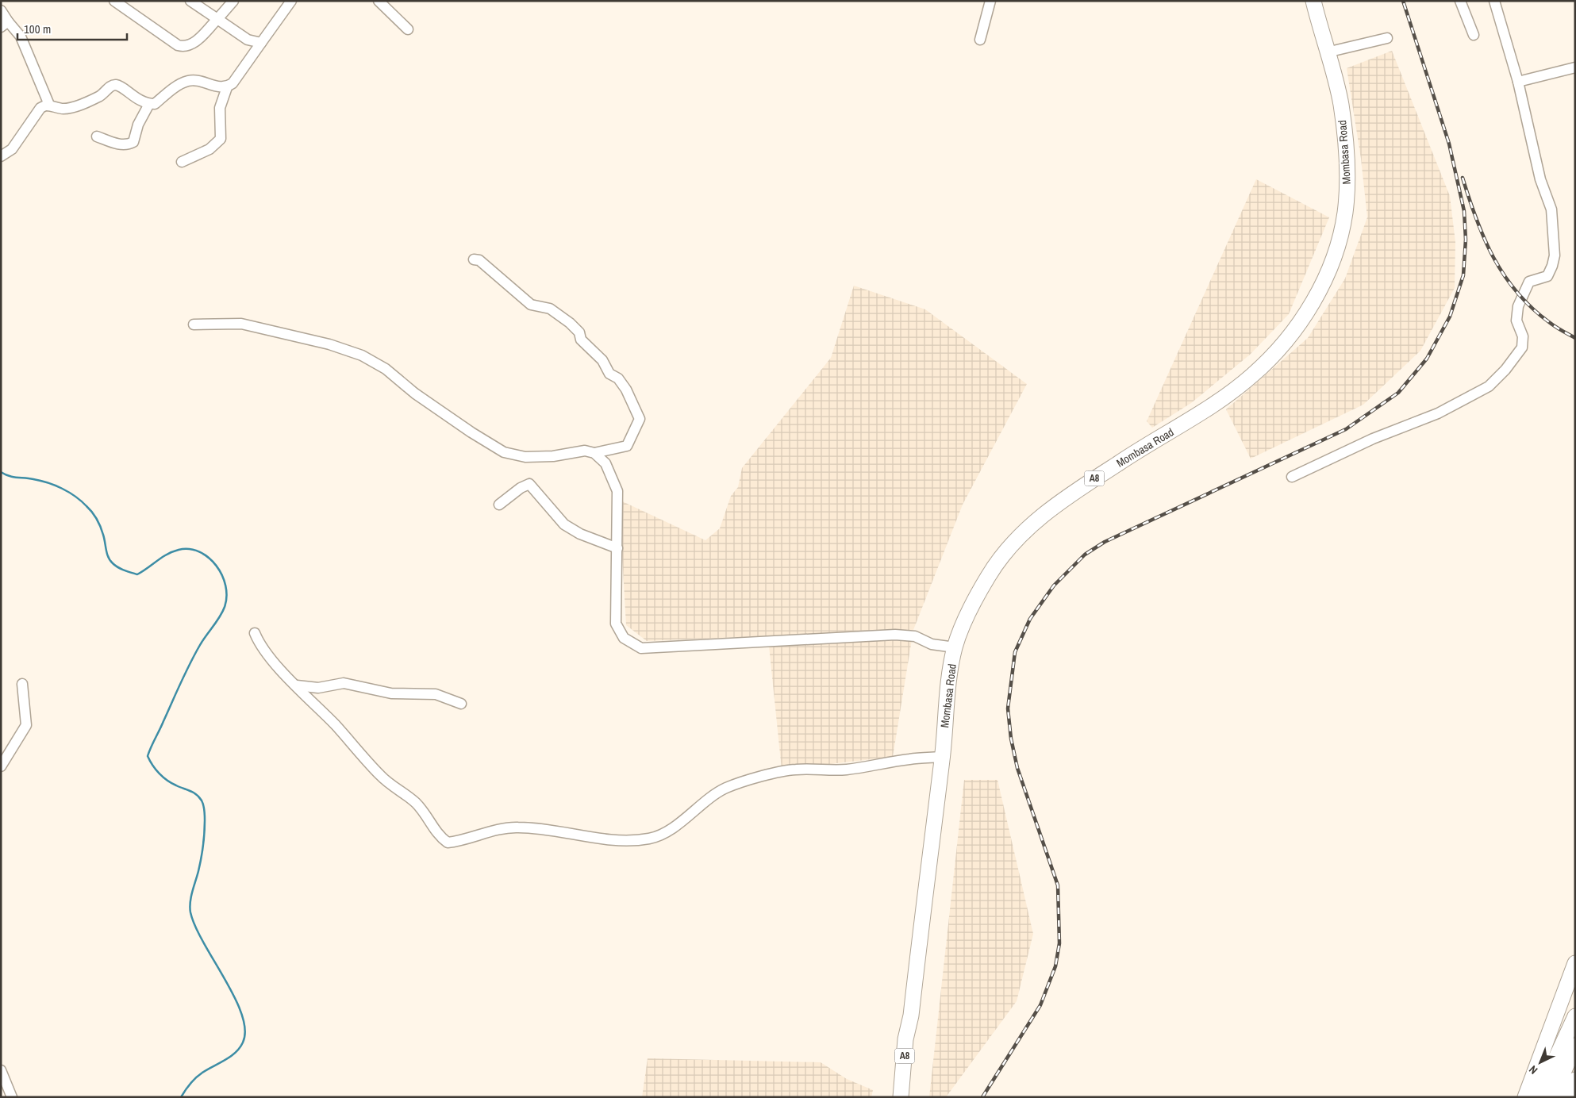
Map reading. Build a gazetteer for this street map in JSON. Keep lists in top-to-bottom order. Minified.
{"streets":{"highway":["Mombasa Road","A8"]},"scale_bar":"100 m","north":"bottom left"}
